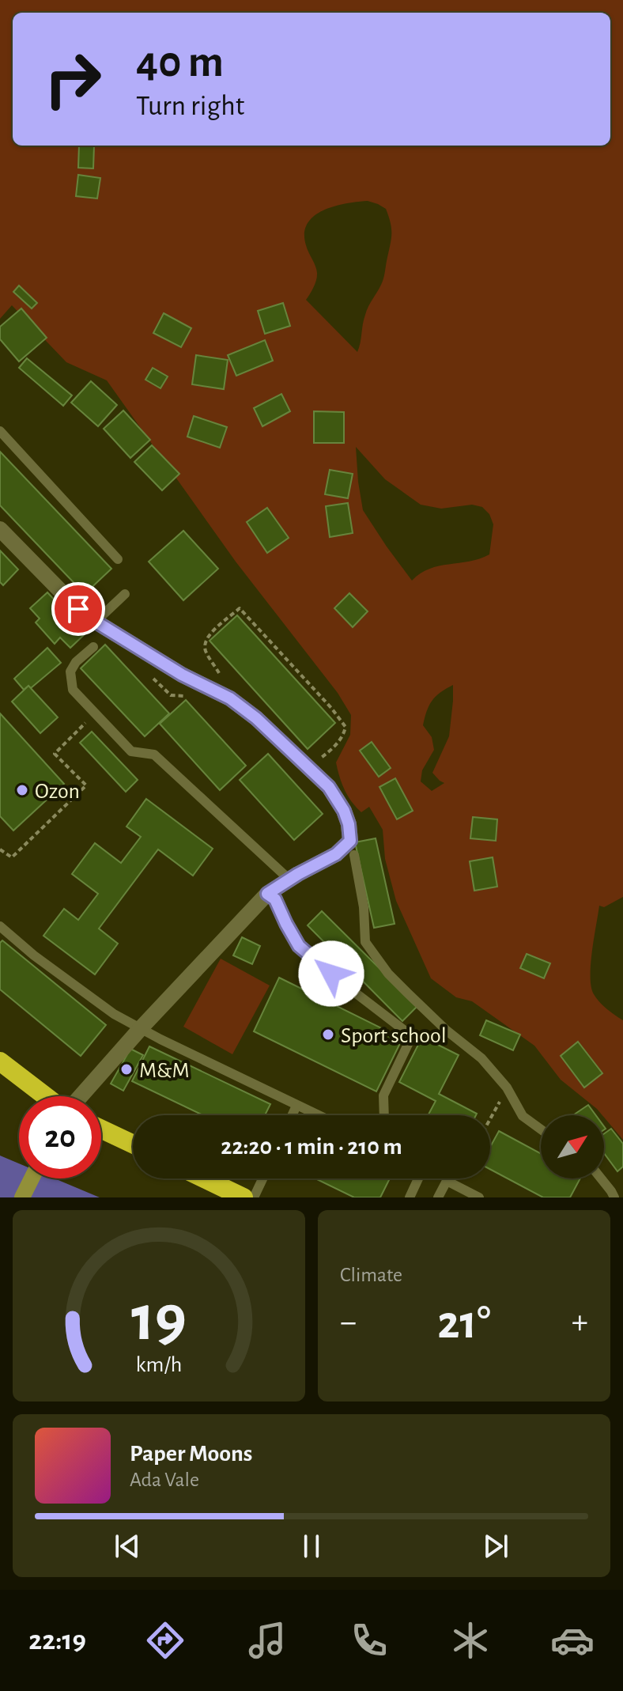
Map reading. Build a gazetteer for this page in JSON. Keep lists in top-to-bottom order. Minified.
{"places":["Ozon","Sport school","M&M"],"north":"top right","page":{"turn":["40 m","Turn right"],"limit":"20","trip":"22:20 · 1 min · 210 m","tile":"Climate","heat":["−","21°","+"],"song":["Paper Moons","Ada Vale"],"tabs":"22:19","gauge":["19","km/h"]}}
